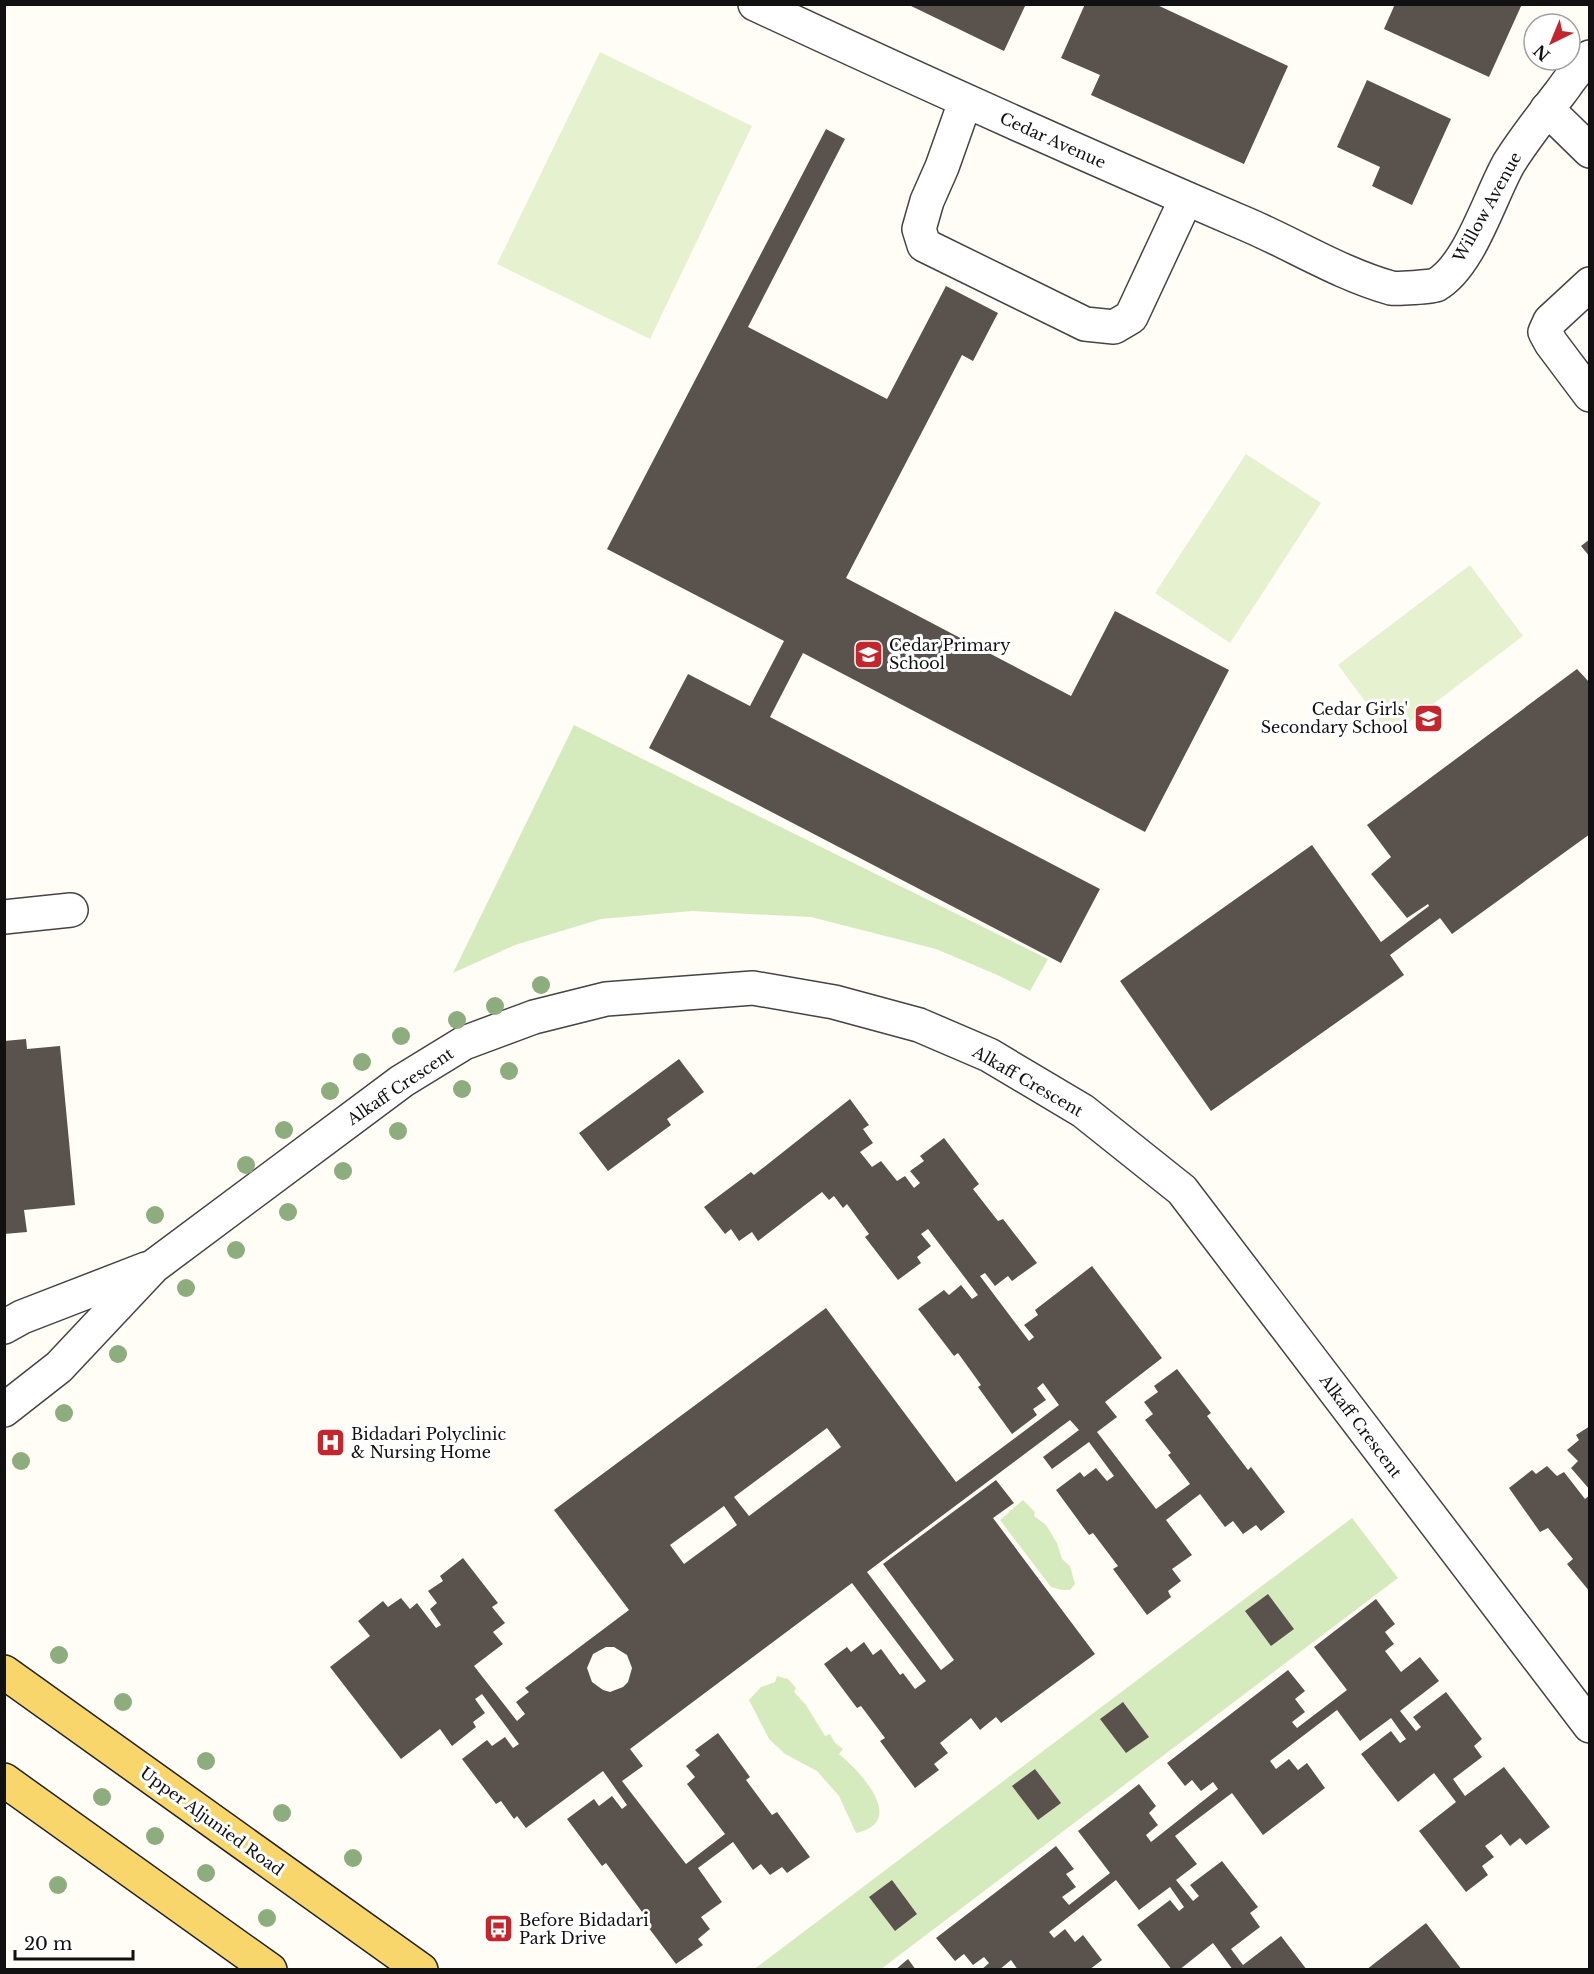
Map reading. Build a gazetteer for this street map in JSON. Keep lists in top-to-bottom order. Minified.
{"streets":{"main road":["Upper Aljunied Road"],"street":["Cedar Avenue","Willow Avenue","Alkaff Crescent"]},"crossings":[["Cedar Avenue","Willow Avenue"]],"places":{"school or university":["Cedar Primary School","Cedar Girls' Secondary School"],"hospital":["Bidadari Polyclinic & Nursing Home"],"bus stop":["Before Bidadari Park Drive"]},"scale_bar":"20 m","north":"bottom left"}
